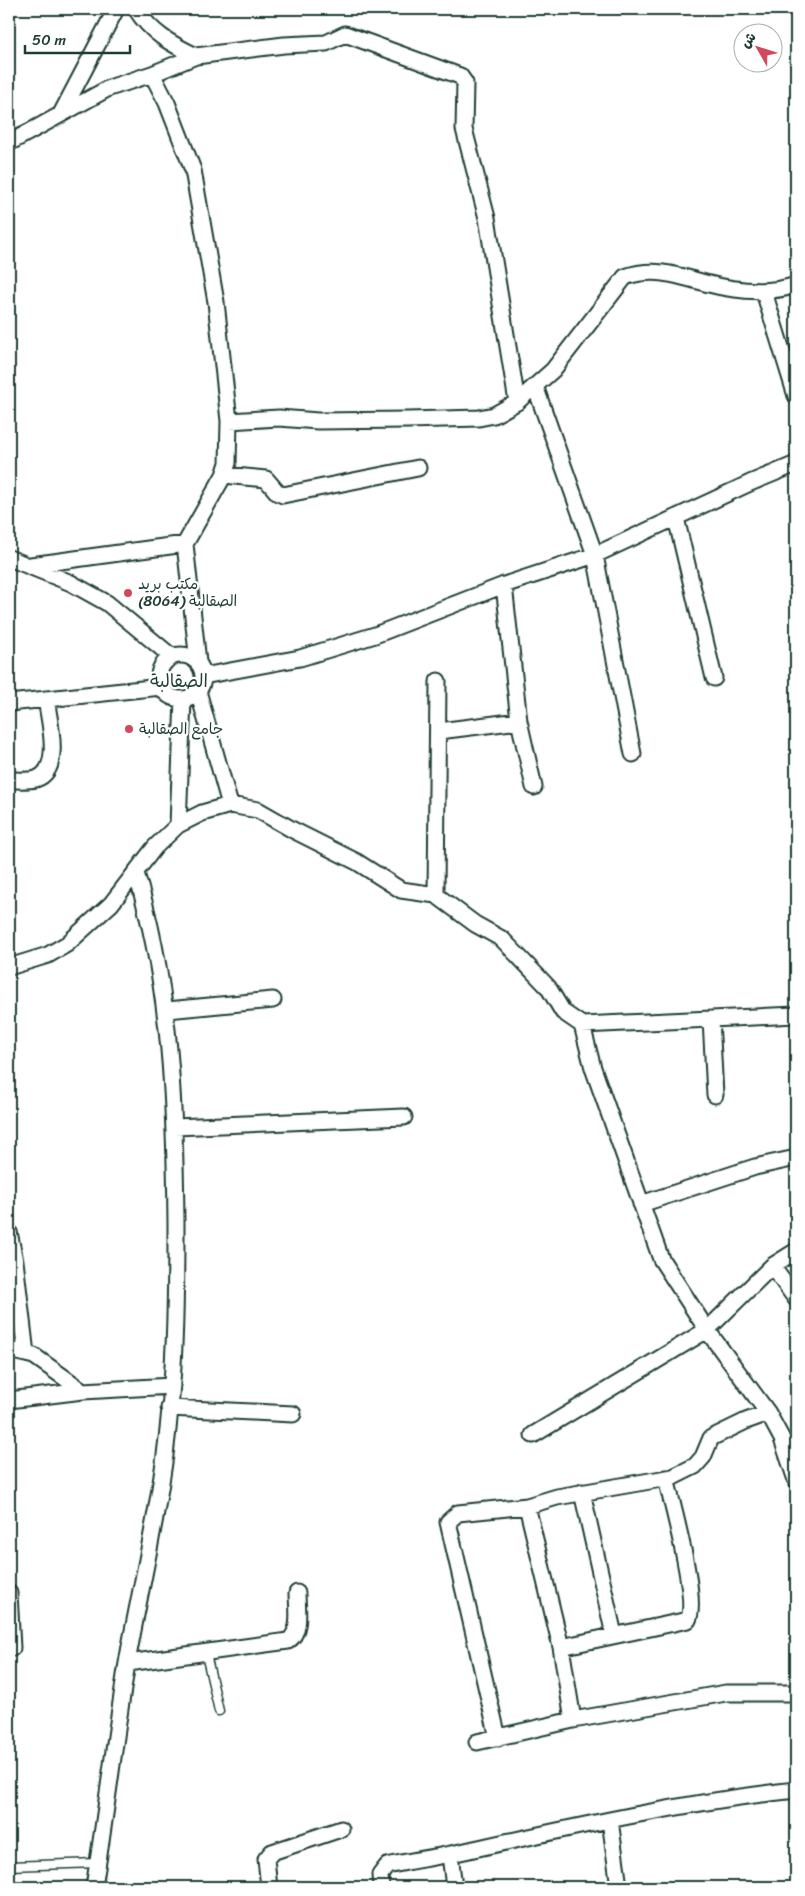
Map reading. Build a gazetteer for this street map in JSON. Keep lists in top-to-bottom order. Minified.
{"districts":["الصقالبة"],"places":["مكتب بريد الصقالبة (8064)","جامع الصقالبة"],"scale_bar":"50 m","north":"top left"}
